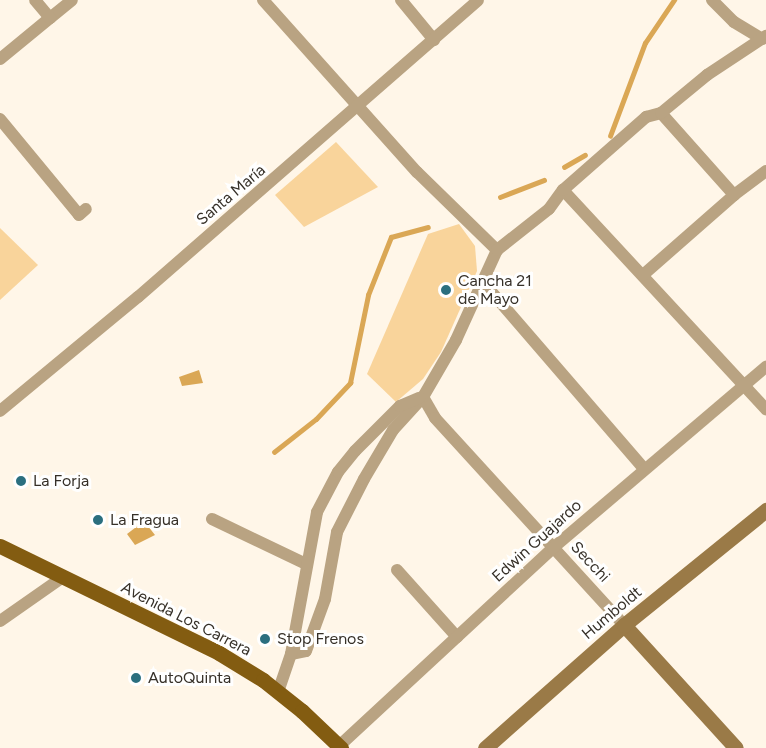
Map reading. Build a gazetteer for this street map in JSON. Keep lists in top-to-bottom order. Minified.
{"streets":{"main road":["Secchi","Humboldt","Avenida Los Carrera"],"street":["Santa María","Edwin Guajardo"]},"crossings":[["Edwin Guajardo","Secchi"],["Edwin Guajardo","Avenida Los Carrera"],["Secchi","Humboldt"]],"places":["Cancha 21 de Mayo","La Forja","La Fragua","Stop Frenos","AutoQuinta"]}
